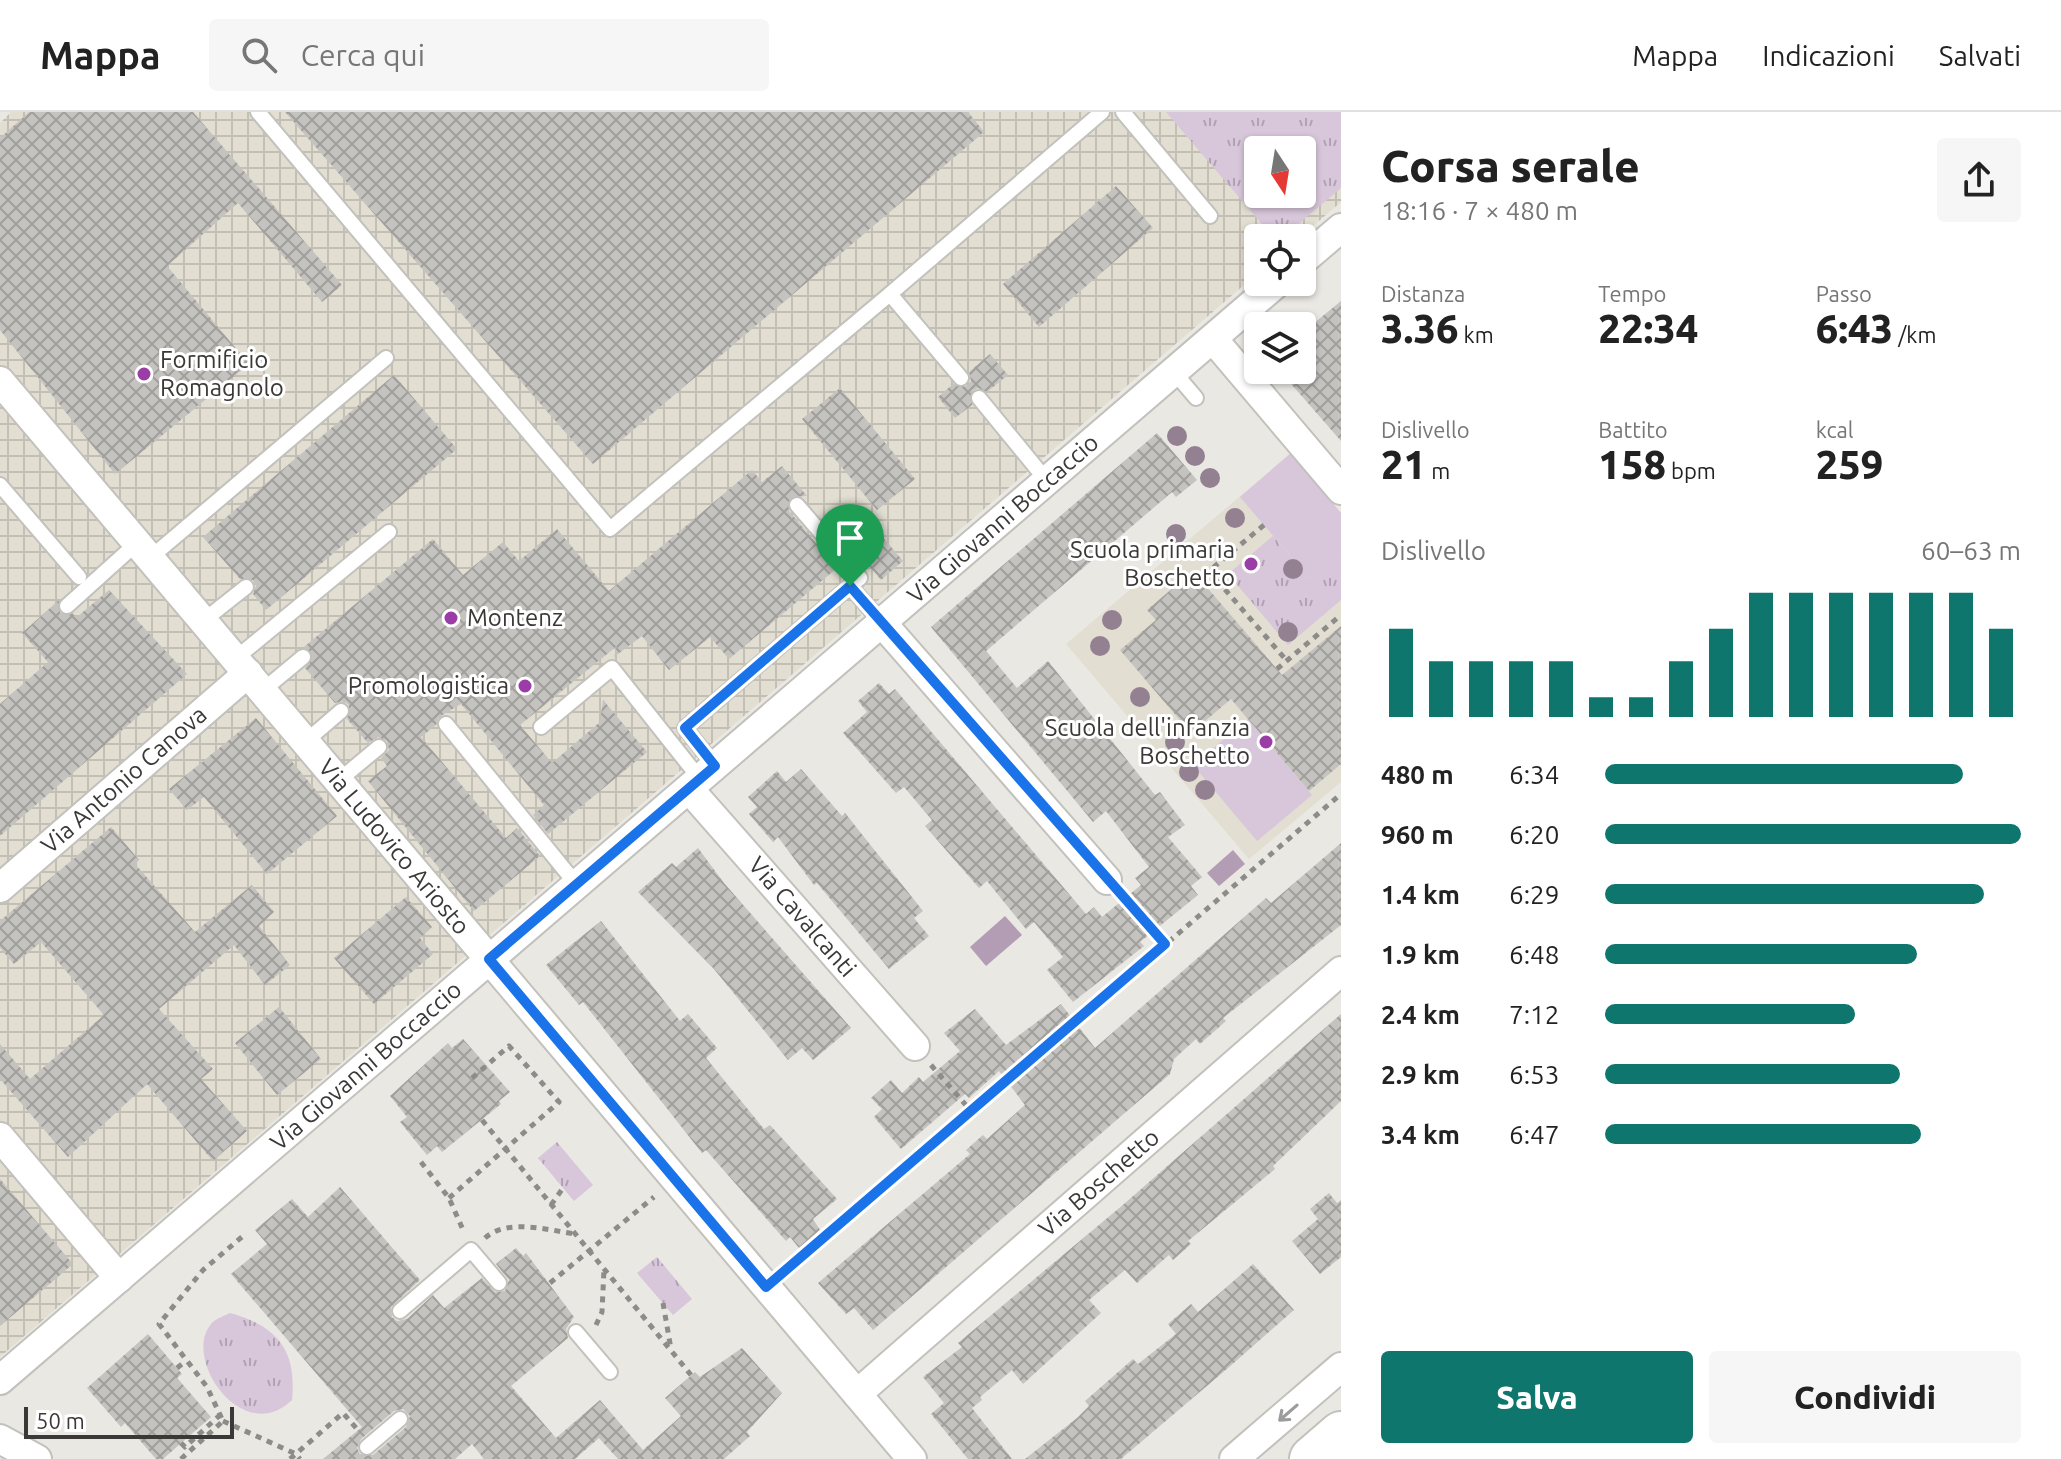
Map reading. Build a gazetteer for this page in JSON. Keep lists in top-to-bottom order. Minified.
{"streets":{"street":["Via Giovanni Boccaccio","Via Antonio Canova","Via Ludovico Ariosto","Via Cavalcanti","Via Boschetto"]},"crossings":[["Via Giovanni Boccaccio","Via Ludovico Ariosto"],["Via Giovanni Boccaccio","Via Cavalcanti"],["Via Antonio Canova","Via Ludovico Ariosto"],["Via Ludovico Ariosto","Via Boschetto"]],"places":["Formificio Romagnolo","Scuola primaria Boschetto","Montenz","Promologistica","Scuola dell'infanzia Boschetto"],"scale_bar":"50 m","north":"bottom","page":{"header":"Mappa","search":"Cerca qui","nav":["Mappa","Indicazioni","Salvati"],"heading":["Corsa serale","18:16 · 7 × 480 m"],"stats":[["Distanza","3.36 km"],["Tempo","22:34"],["Passo","6:43 /km"],["Dislivello","21 m"],["Battito","158 bpm"],["kcal","259"]],"chart":["Dislivello","60–63 m"],"list":[{"name":"480 m","note":"6:34"},{"name":"960 m","note":"6:20"},{"name":"1.4 km","note":"6:29"},{"name":"1.9 km","note":"6:48"},{"name":"2.4 km","note":"7:12"},{"name":"2.9 km","note":"6:53"},{"name":"3.4 km","note":"6:47"}],"buttons":["Salva","Condividi"],"scale":"50 m"}}
